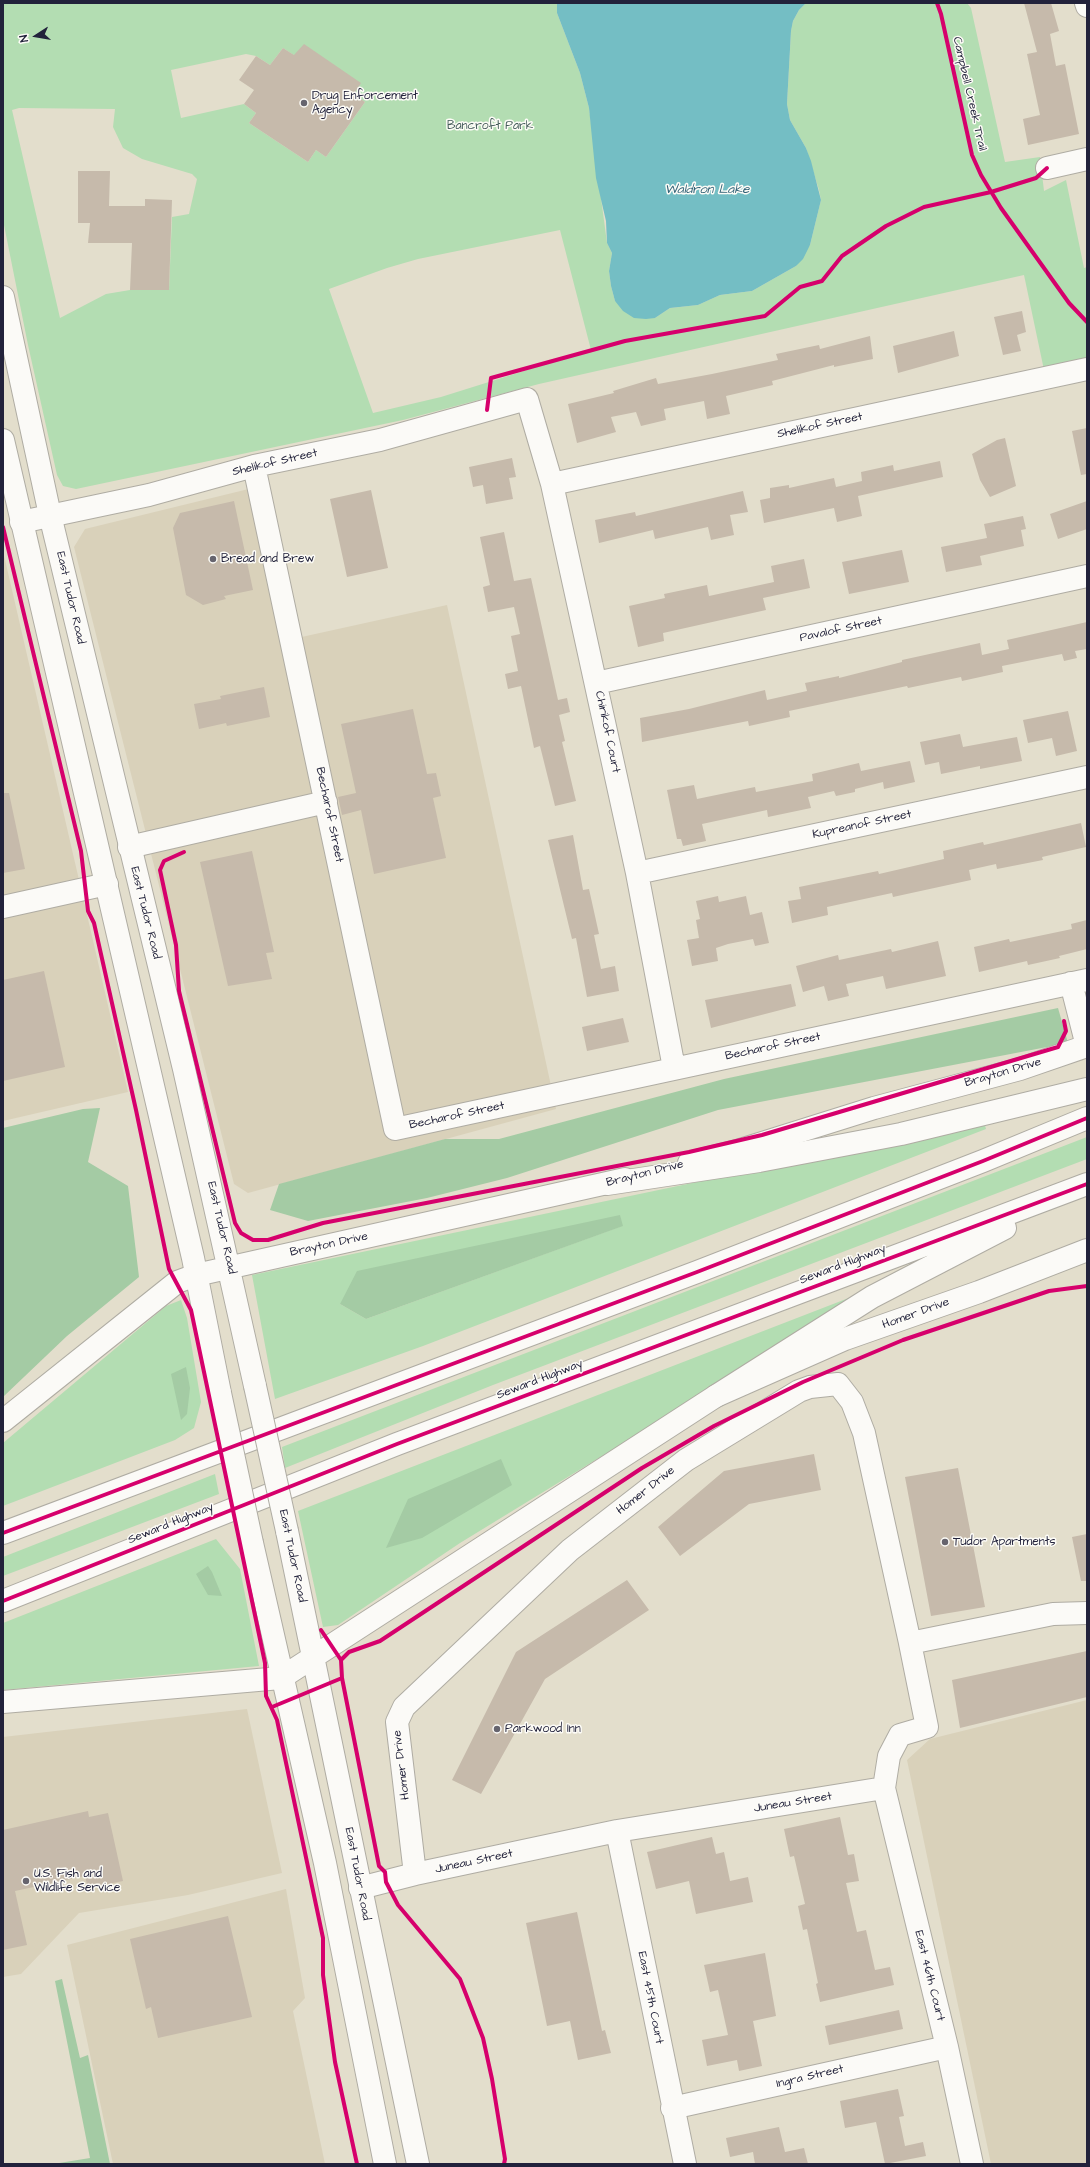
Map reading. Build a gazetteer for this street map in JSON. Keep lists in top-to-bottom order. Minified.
{"streets":{"main road":["Shelikof Street","East Tudor Road","Pavalof Street","Chirikof Court","Becharof Street","Kupreanof Street","Brayton Drive","Seward Highway","Homer Drive","Juneau Street","East 46th Court","East 45th Court","Ingra Street"],"cycle path":["Campbell Creek Trail"]},"crossings":[["Shelikof Street","East Tudor Road"],["Shelikof Street","Chirikof Court"],["Shelikof Street","Becharof Street"],["East Tudor Road","Brayton Drive"],["East Tudor Road","Homer Drive"],["East Tudor Road","Juneau Street"],["Pavalof Street","Chirikof Court"],["Chirikof Court","Becharof Street"],["Chirikof Court","Kupreanof Street"],["Homer Drive","Juneau Street"],["Juneau Street","East 46th Court"],["Juneau Street","East 45th Court"],["East 46th Court","Ingra Street"],["East 45th Court","Ingra Street"]],"water":["Waldron Lake"],"parks":["Bancroft Park"],"places":["Drug Enforcement Agency","Bread and Brew","Tudor Apartments","Parkwood Inn","U.S. Fish and Wildlife Service"],"north":"left"}
